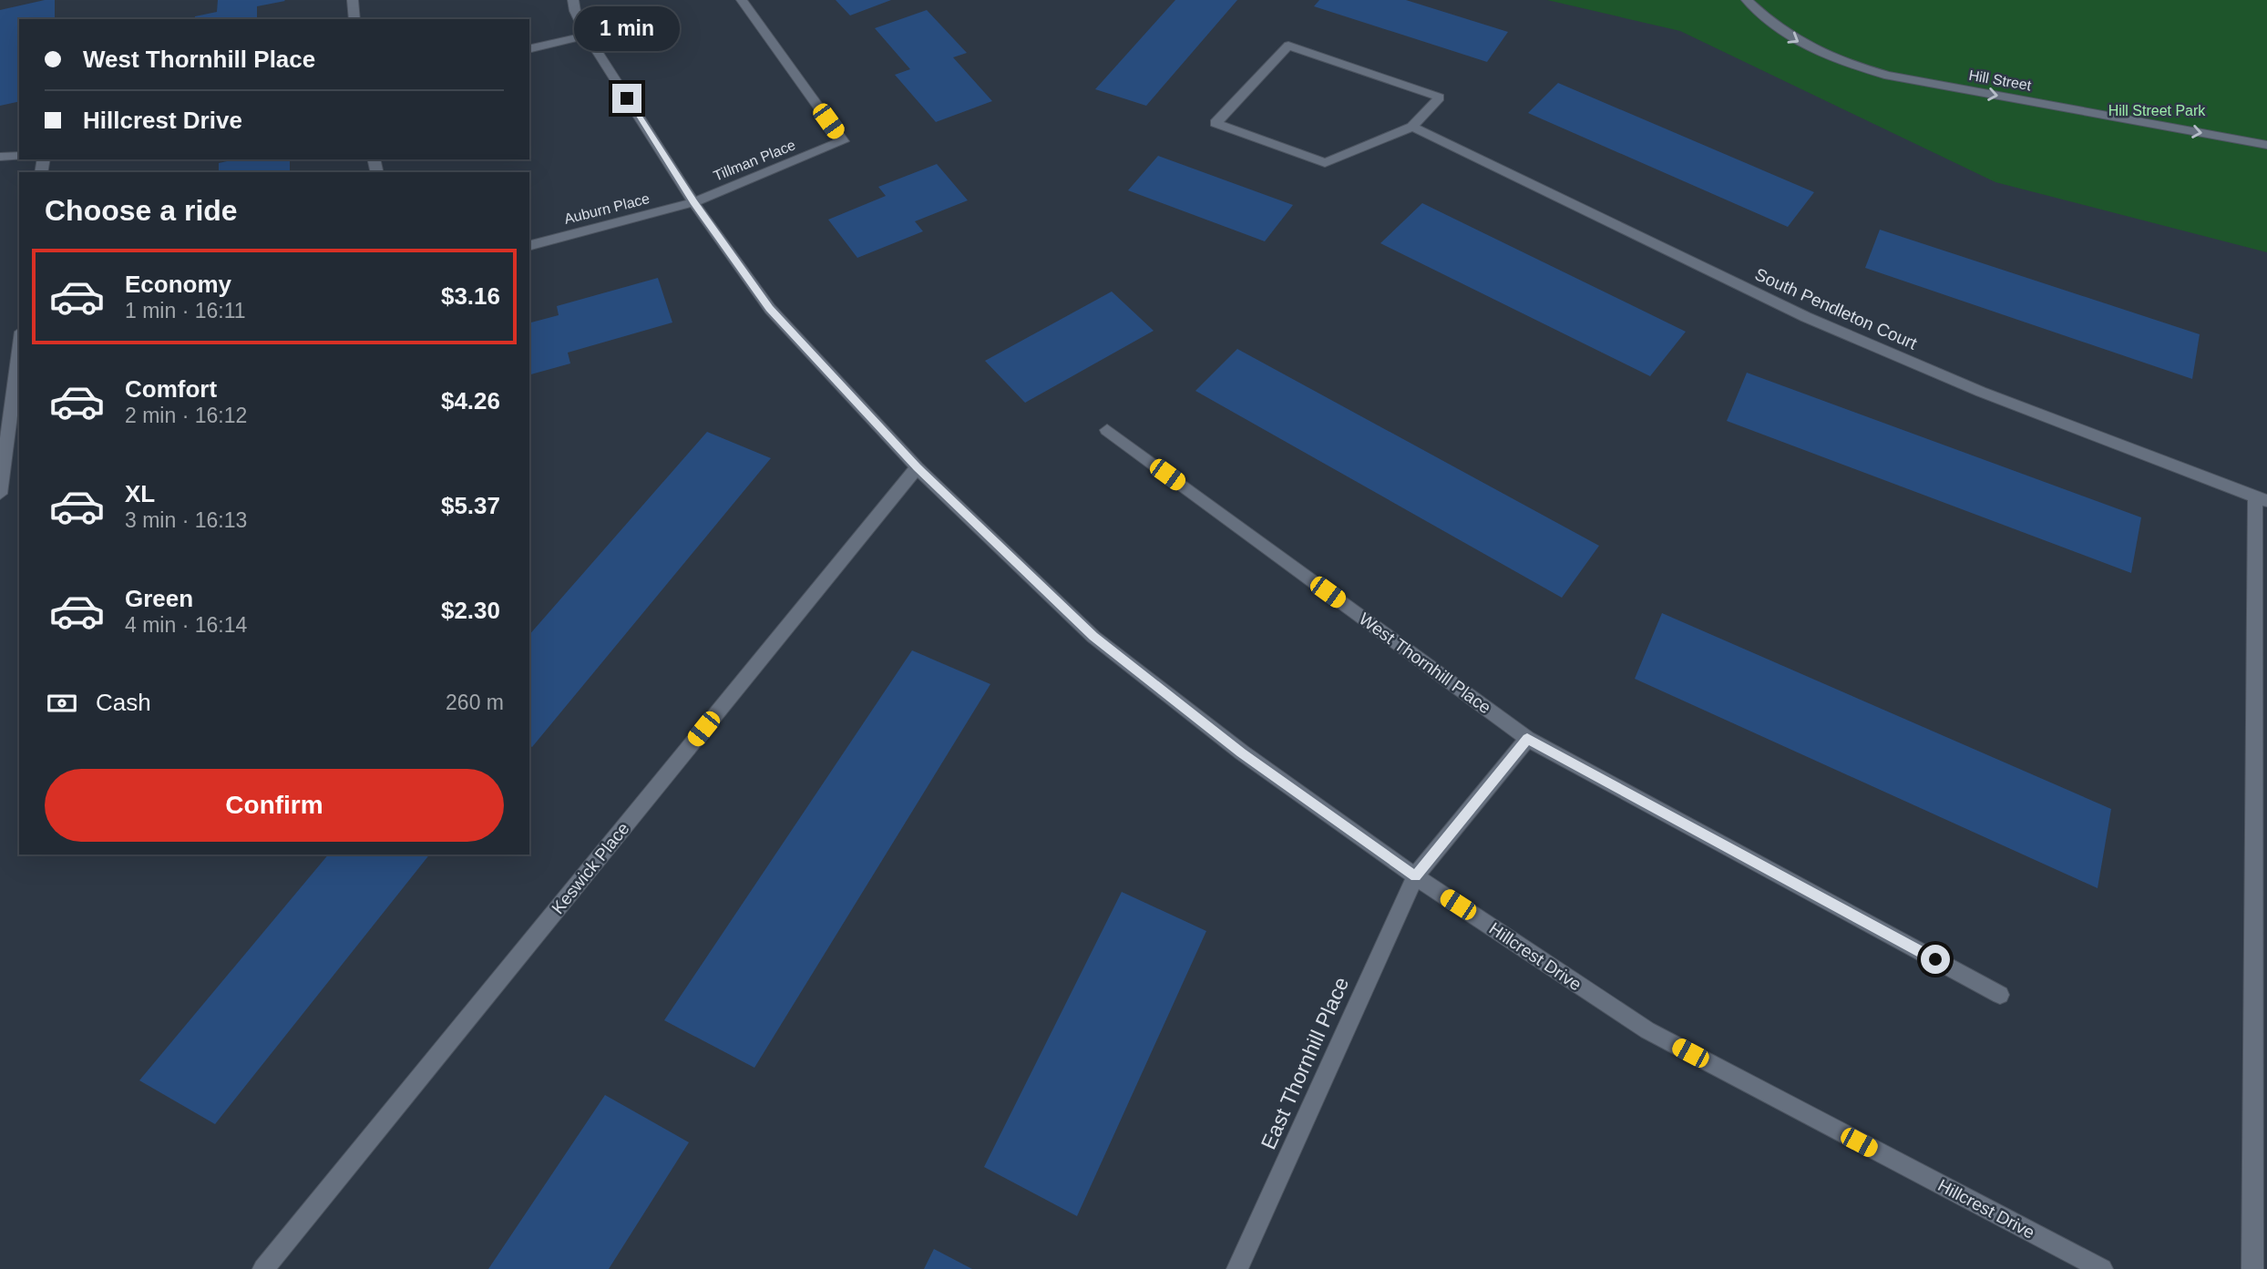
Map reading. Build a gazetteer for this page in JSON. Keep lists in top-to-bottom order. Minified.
{"streets":{"street":["Hill Street","Tillman Place","Auburn Place","South Pendleton Court","West Thornhill Place","Keswick Place","Hillcrest Drive","East Thornhill Place"]},"crossings":[["Tillman Place","Auburn Place"],["Tillman Place","Hillcrest Drive"],["Auburn Place","Hillcrest Drive"],["Keswick Place","Hillcrest Drive"],["Hillcrest Drive","East Thornhill Place"]],"one_way":["Hill Street"],"parks":["Hill Street Park"],"page":{"bubble":"1 min","banner":["West Thornhill Place","Hillcrest Drive"],"heading":"Choose a ride","list":[{"name":"Economy","note":"1 min · 16:11","value":"$3.16"},{"name":"Comfort","note":"2 min · 16:12","value":"$4.26"},{"name":"XL","note":"3 min · 16:13","value":"$5.37"},{"name":"Green","note":"4 min · 16:14","value":"$2.30"}],"pay":["Cash","260 m"],"buttons":"Confirm"}}
